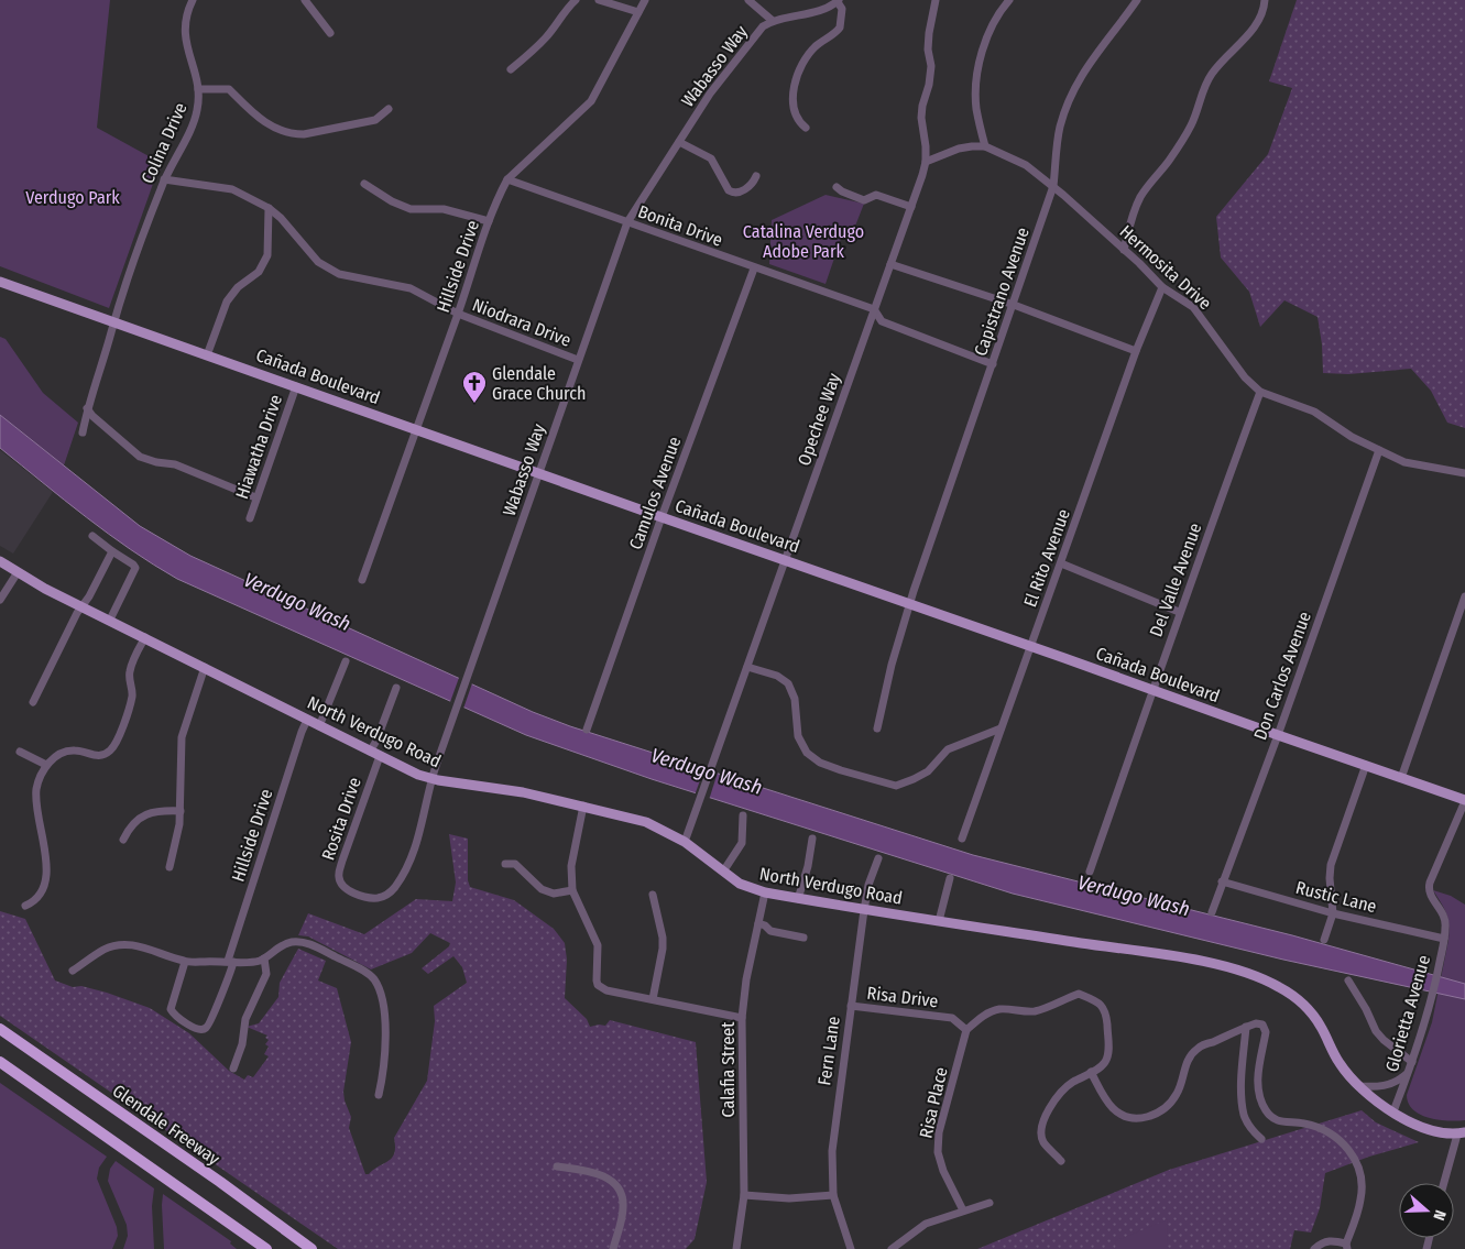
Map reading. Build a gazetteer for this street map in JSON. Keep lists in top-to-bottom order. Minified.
{"streets":{"highway":["Glendale Freeway"],"main road":["Cañada Boulevard","North Verdugo Road"],"street":["Wabasso Way","Colina Drive","Bonita Drive","Hillside Drive","Hermosita Drive","Capistrano Avenue","Niodrara Drive","Opechee Way","Hiawatha Drive","Camulos Avenue","El Rito Avenue","Del Valle Avenue","Don Carlos Avenue","Rosita Drive","Rustic Lane","Risa Drive","Glorietta Avenue","Fern Lane","Calafia Street","Risa Place"]},"crossings":[["Wabasso Way","Bonita Drive"],["Wabasso Way","Niodrara Drive"],["Wabasso Way","Cañada Boulevard"],["Wabasso Way","North Verdugo Road"],["Wabasso Way","Rosita Drive"],["Colina Drive","Niodrara Drive"],["Colina Drive","Cañada Boulevard"],["Bonita Drive","Hillside Drive"],["Bonita Drive","Opechee Way"],["Bonita Drive","Camulos Avenue"],["Hillside Drive","Niodrara Drive"],["Hillside Drive","Cañada Boulevard"],["Hillside Drive","North Verdugo Road"],["Hermosita Drive","Capistrano Avenue"],["Hermosita Drive","El Rito Avenue"],["Hermosita Drive","Del Valle Avenue"],["Hermosita Drive","Don Carlos Avenue"],["Capistrano Avenue","Cañada Boulevard"],["Cañada Boulevard","Opechee Way"],["Cañada Boulevard","Hiawatha Drive"],["Cañada Boulevard","Camulos Avenue"],["Cañada Boulevard","El Rito Avenue"],["Cañada Boulevard","Del Valle Avenue"],["Cañada Boulevard","Don Carlos Avenue"],["Cañada Boulevard","Glorietta Avenue"],["Opechee Way","North Verdugo Road"],["Don Carlos Avenue","Rustic Lane"],["North Verdugo Road","Rosita Drive"],["North Verdugo Road","Glorietta Avenue"],["North Verdugo Road","Fern Lane"],["North Verdugo Road","Calafia Street"],["Rustic Lane","Glorietta Avenue"],["Risa Drive","Fern Lane"],["Risa Drive","Risa Place"]],"water":["Verdugo Wash"],"parks":["Verdugo Park","Catalina Verdugo Adobe Park"],"places":{"church":["Glendale Grace Church"]},"north":"right"}
